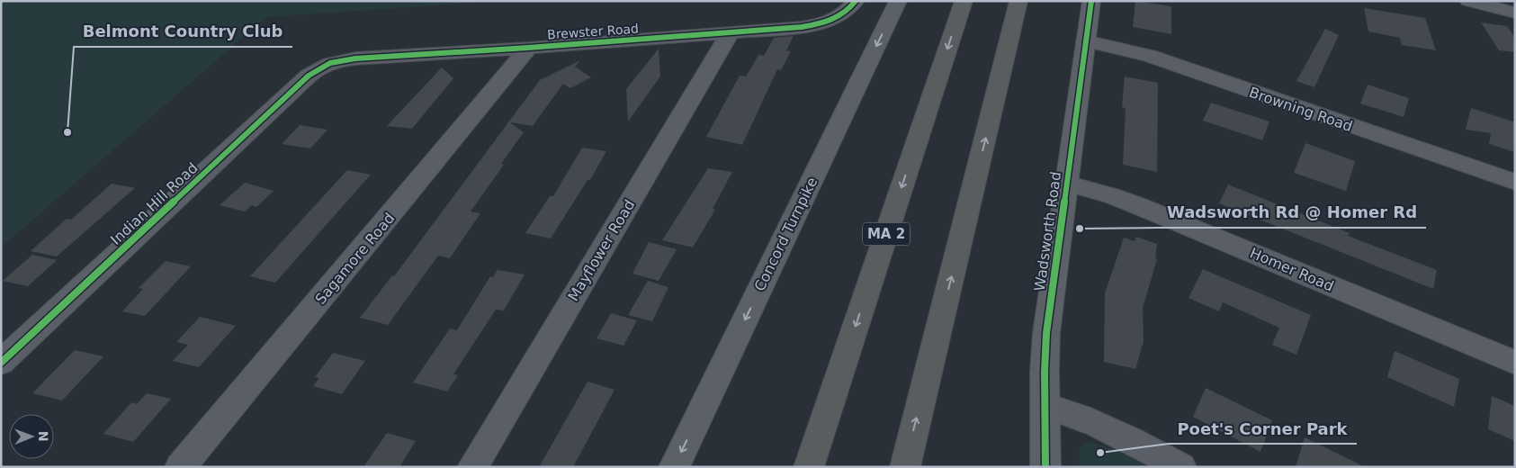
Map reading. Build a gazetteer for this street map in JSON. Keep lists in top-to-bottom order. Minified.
{"streets":{"highway":["MA 2"],"main road":["Wadsworth Road","Concord Turnpike"],"street":["Brewster Road","Browning Road","Indian Hill Road","Mayflower Road","Sagamore Road","Homer Road"]},"crossings":[["Brewster Road","Indian Hill Road"],["Brewster Road","Mayflower Road"],["Brewster Road","Sagamore Road"],["Browning Road","Wadsworth Road"],["Wadsworth Road","Homer Road"]],"one_way":["Concord Turnpike"],"places":["Belmont Country Club","Wadsworth Rd @ Homer Rd","Poet's Corner Park"],"north":"right"}
